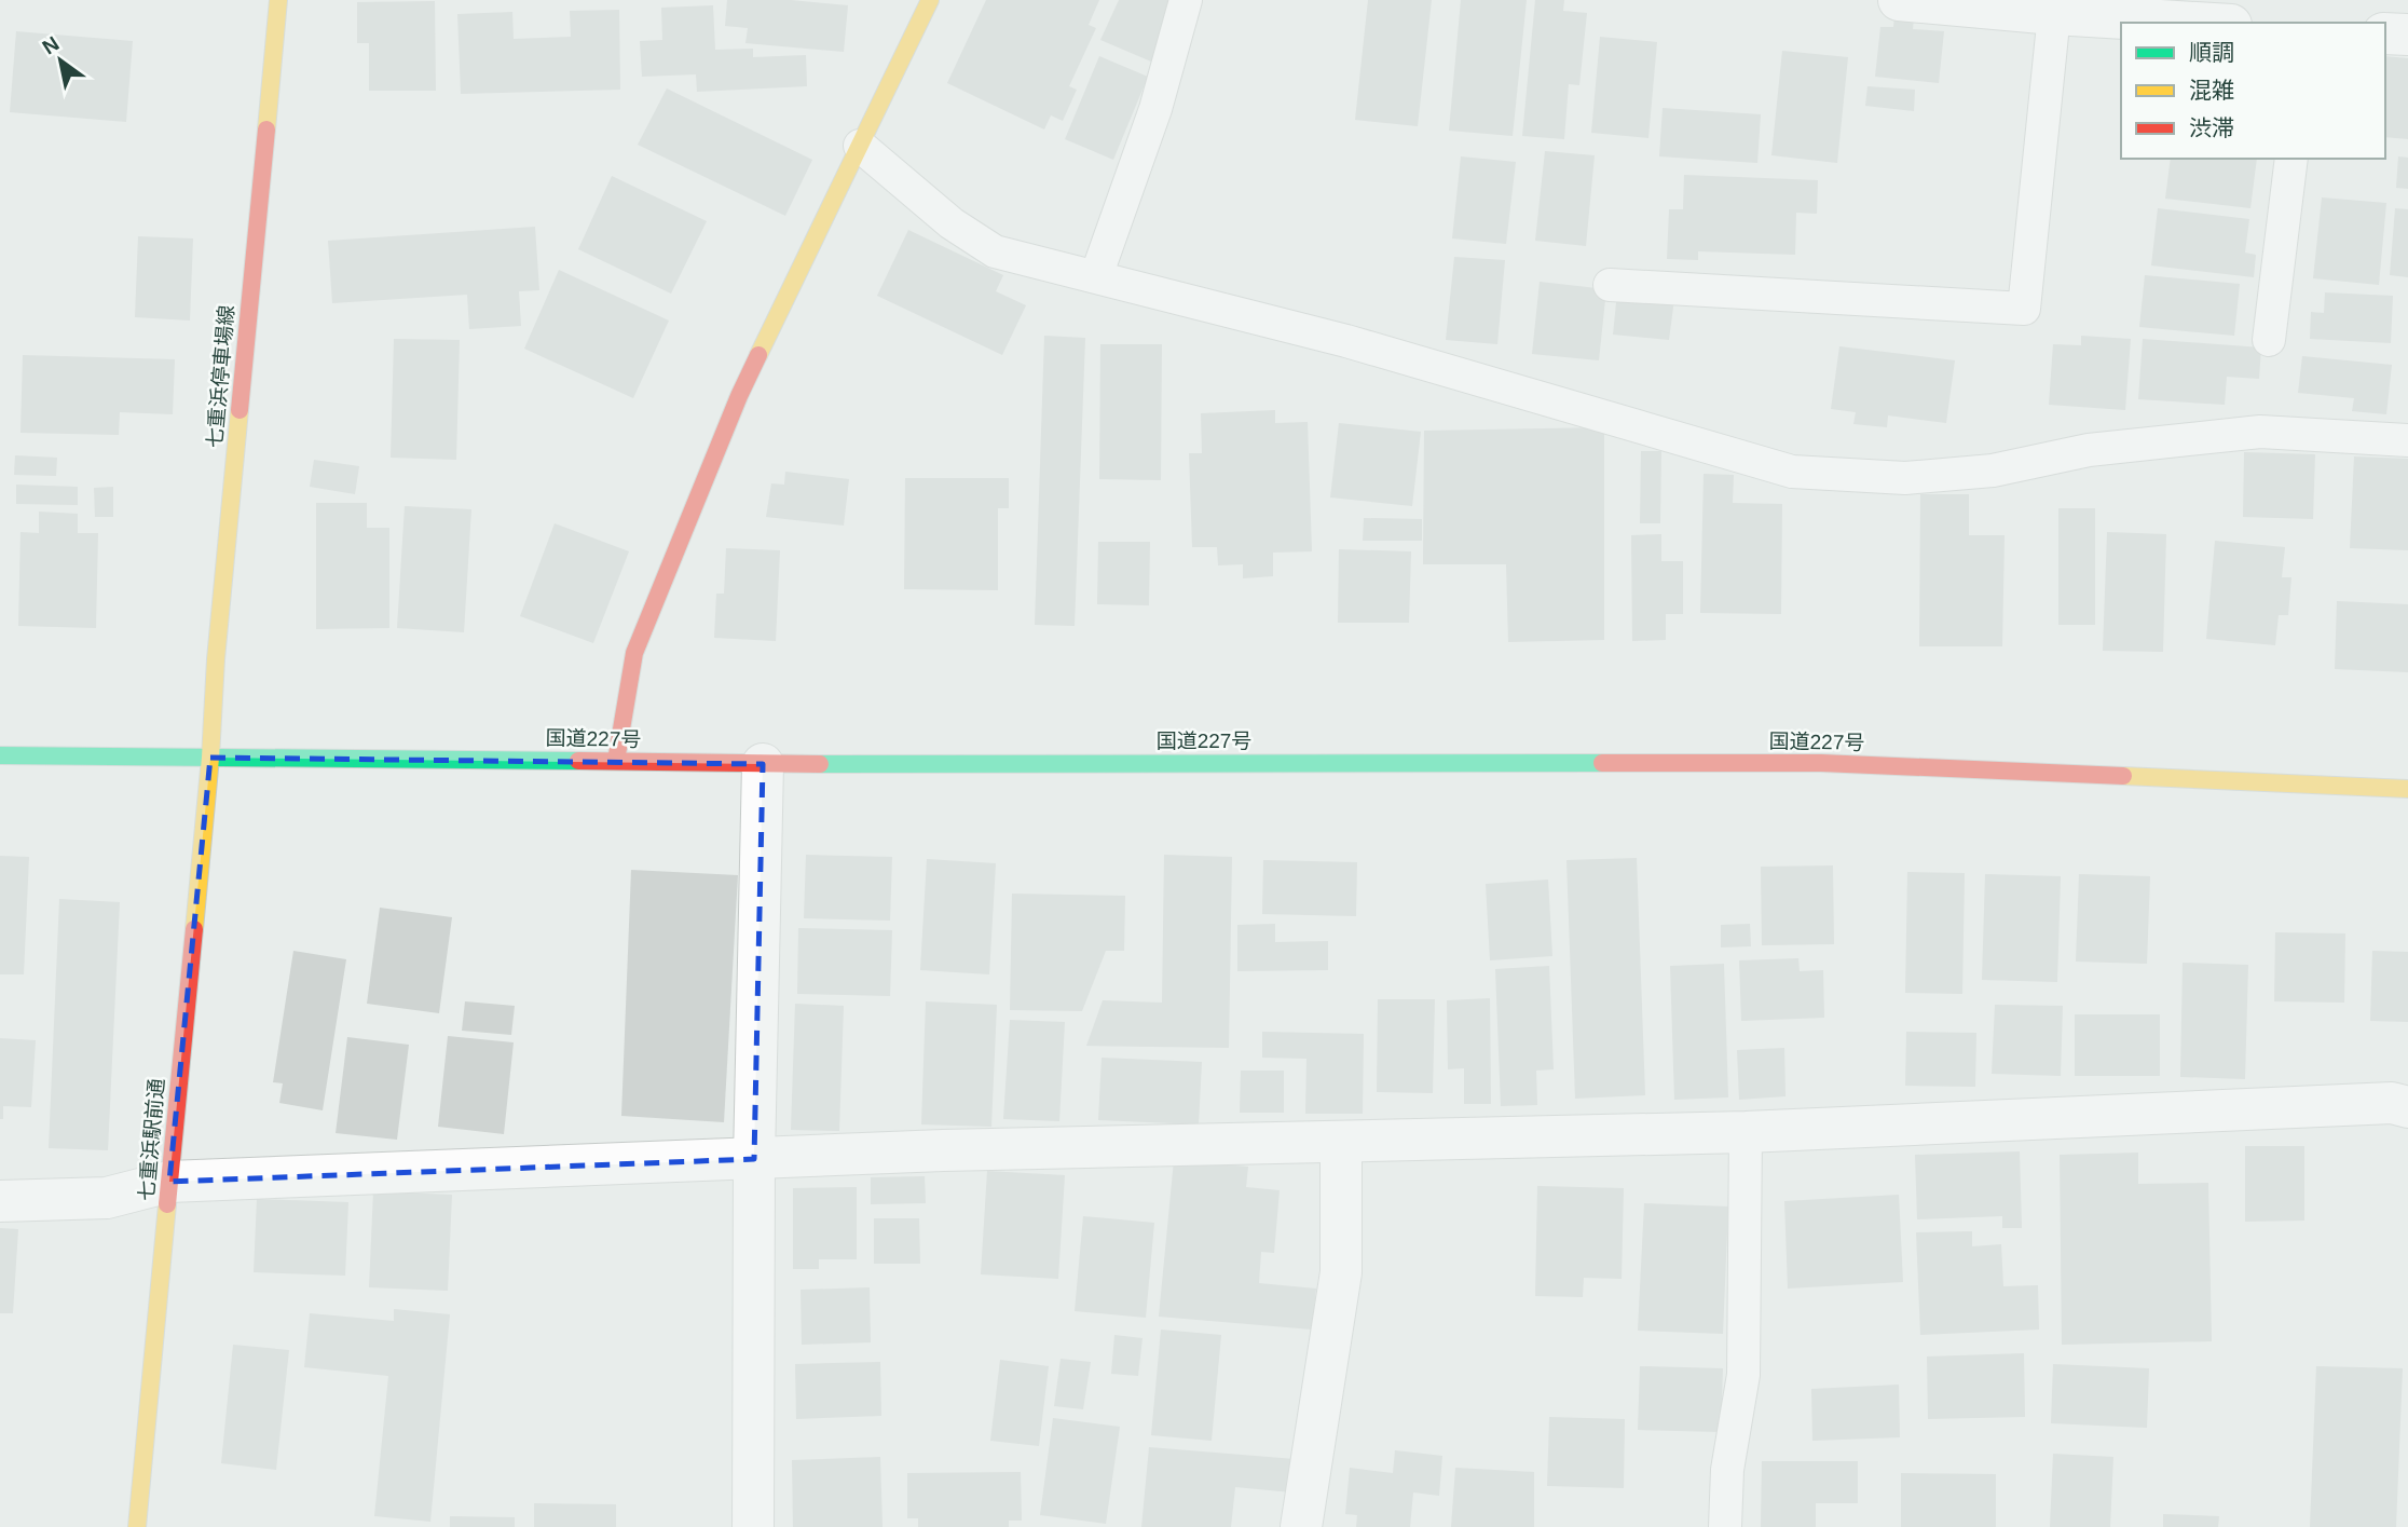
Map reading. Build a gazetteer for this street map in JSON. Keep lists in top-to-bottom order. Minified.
{"streets":{"main road":["七重浜停車場線","国道227号","七重浜駅前通"]},"crossings":[["七重浜停車場線","国道227号"],["七重浜停車場線","七重浜駅前通"],["国道227号","七重浜駅前通"]],"legend":["順調","混雑","渋滞"],"north":"top left"}
